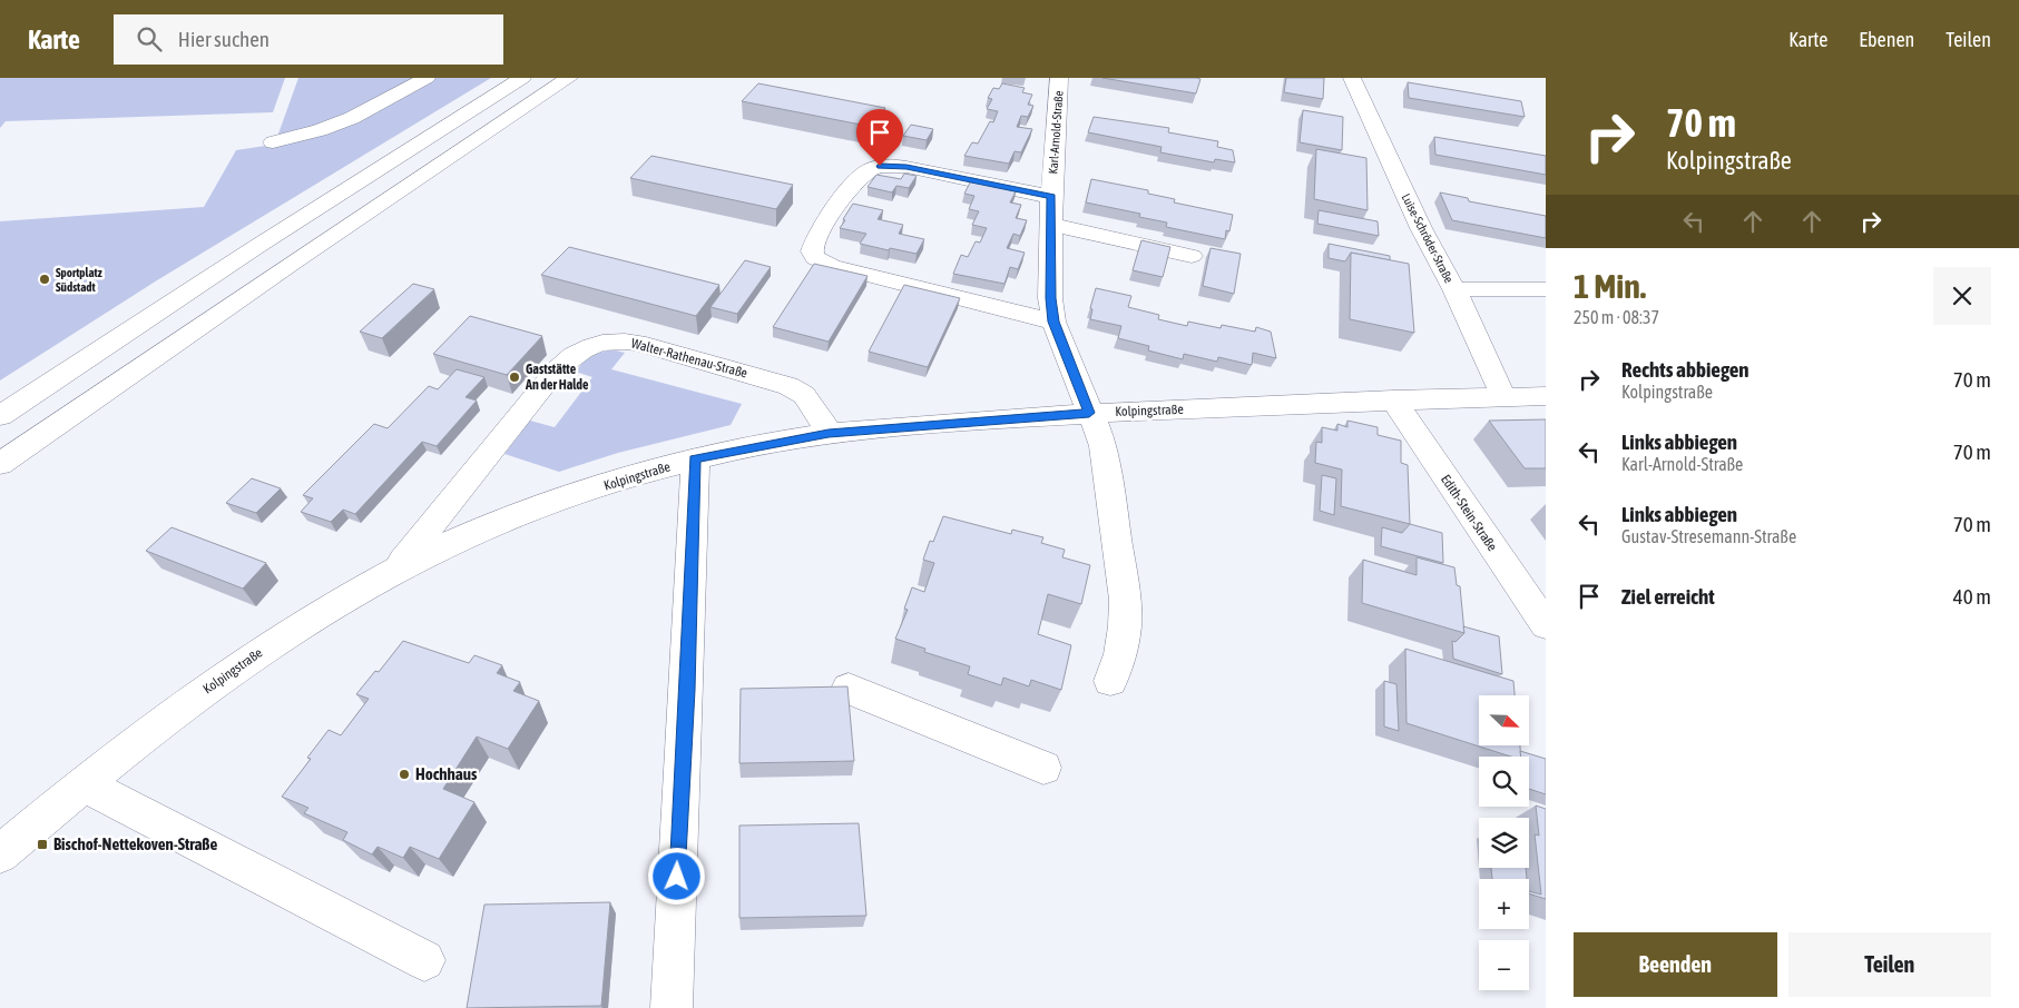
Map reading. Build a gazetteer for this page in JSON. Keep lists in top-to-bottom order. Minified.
{"streets":{"main road":["Karl-Arnold-Straße","Luise-Schröder-Straße","Walter-Rathenau-Straße","Kolpingstraße","Edith-Stein-Straße"]},"crossings":[["Karl-Arnold-Straße","Kolpingstraße"],["Luise-Schröder-Straße","Kolpingstraße"],["Walter-Rathenau-Straße","Kolpingstraße"],["Kolpingstraße","Edith-Stein-Straße"]],"places":{"other":["Sportplatz Südstadt","Gaststätte An der Halde","Hochhaus"],"transit":["Bischof-Nettekoven-Straße"]},"north":"bottom right","page":{"header":"Karte","search":"Hier suchen","nav":["Karte","Ebenen","Teilen"],"turn":["70 m","Kolpingstraße"],"heading":["1 Min.","250 m · 08:37"],"list":[{"name":"Rechts abbiegen","note":"Kolpingstraße","value":"70 m"},{"name":"Links abbiegen","note":"Karl-Arnold-Straße","value":"70 m"},{"name":"Links abbiegen","note":"Gustav-Stresemann-Straße","value":"70 m"},{"name":"Ziel erreicht","value":"40 m"}],"map_buttons":["+","−"],"buttons":["Beenden","Teilen"]}}
